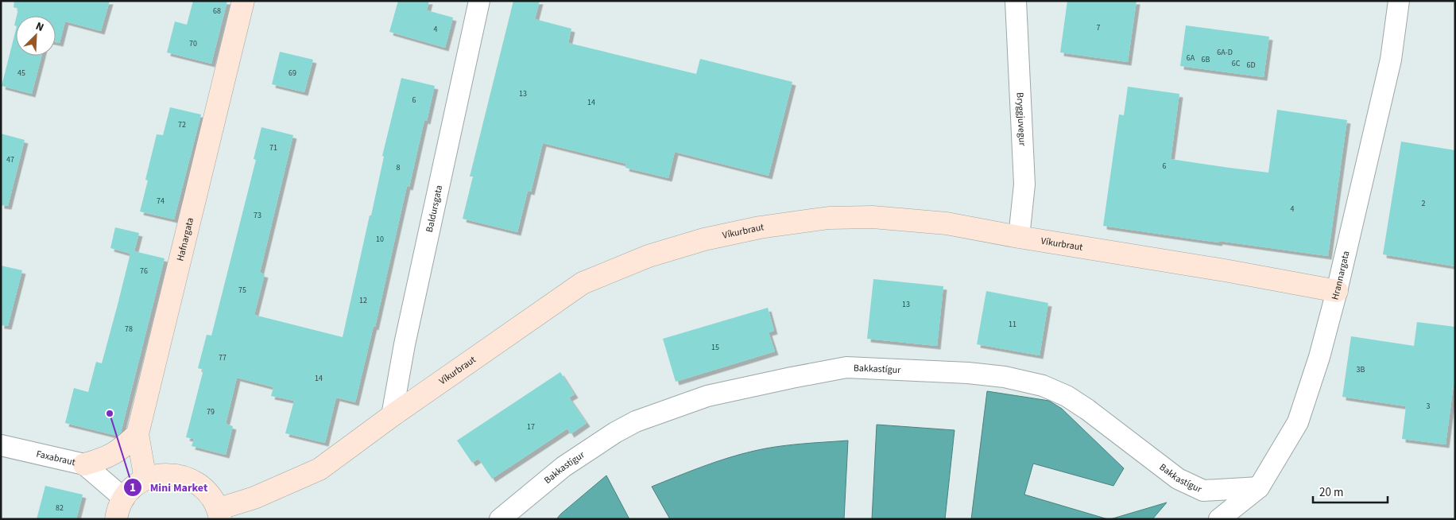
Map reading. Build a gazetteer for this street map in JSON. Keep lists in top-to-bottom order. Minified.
{"streets":{"street":["Bryggjuvegur","Baldursgata","Víkurbraut","Hafnargata","Hrannargata","Bakkastígur","Faxabraut"]},"crossings":[["Bryggjuvegur","Víkurbraut"],["Baldursgata","Víkurbraut"],["Víkurbraut","Hrannargata"],["Hrannargata","Bakkastígur"]],"places":["Mini Market"],"house_numbers":["68","7","4","70","6A-D","6A","6B","6C","6D","45","69","13","6","14","72","71","47","6","8","74","2","4","73","10","76","75","12","13","11","78","15","77","3B","14","3","79","17","82"],"scale_bar":"20 m","north":"top right"}
